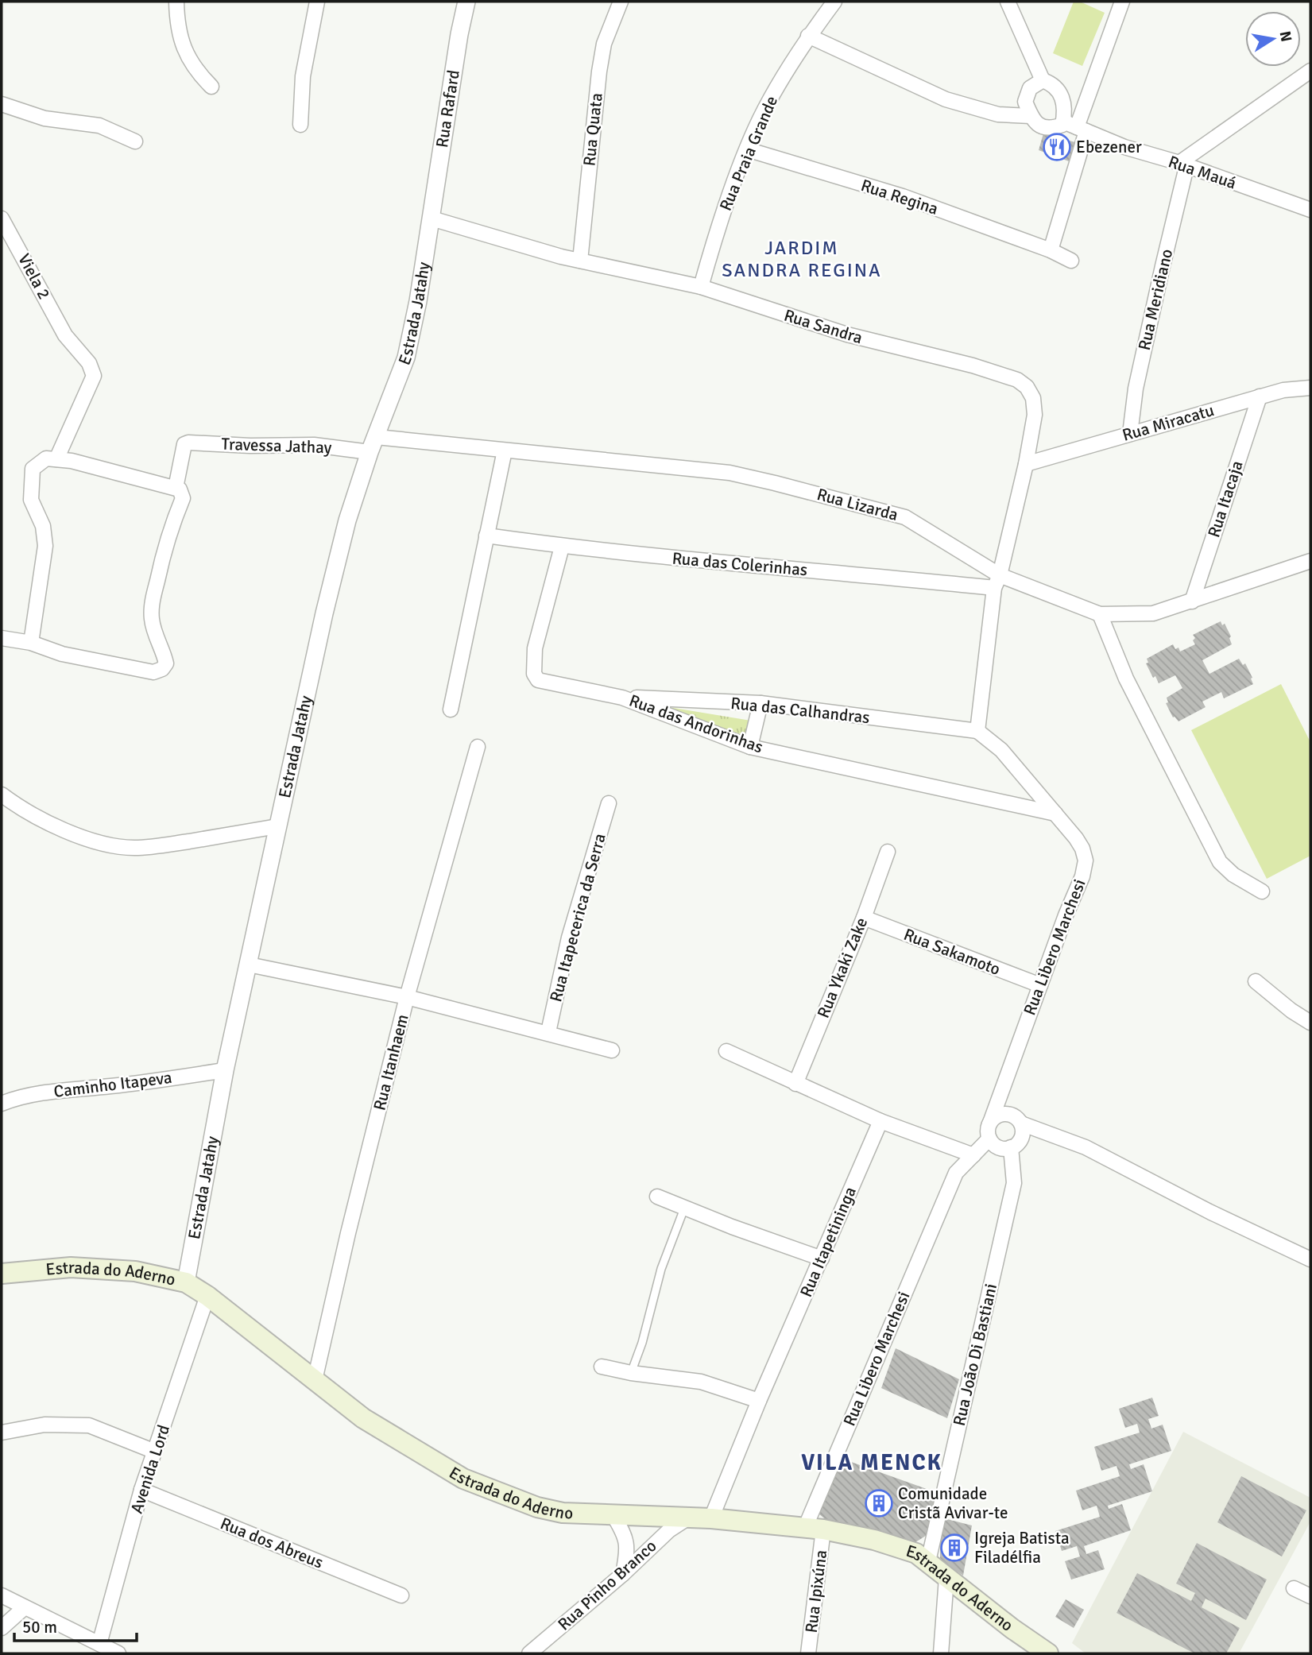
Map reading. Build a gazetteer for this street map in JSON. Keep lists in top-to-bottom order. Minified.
{"streets":{"main road":["Estrada do Aderno"],"street":["Rua Rafard","Rua Quata","Rua Praia Grande","Rua Mauá","Rua Regina","Viela 2","Rua Meridiano","Estrada Jatahy","Rua Sandra","Rua Miracatu","Travessa Jathay","Rua Itacaja","Rua Lizarda","Rua das Colerinhas","Rua das Calhandras","Rua das Andorinhas","Rua Itapecerica da Serra","Rua Libero Marchesi","Rua Sakamoto","Rua Ykaki Zake","Rua Itanhaem","Caminho Itapeva","Rua Itapetininga","Rua João Di Bastiani","Avenida Lord","Rua dos Abreus","Rua Pinho Branco","Rua Ipixúna"]},"crossings":[["Rua Rafard","Estrada Jatahy"],["Rua Rafard","Rua Sandra"],["Rua Quata","Rua Sandra"],["Rua Praia Grande","Rua Regina"],["Rua Praia Grande","Rua Sandra"],["Rua Mauá","Rua Meridiano"],["Rua Meridiano","Rua Miracatu"],["Estrada Jatahy","Rua Sandra"],["Estrada Jatahy","Travessa Jathay"],["Estrada Jatahy","Rua Lizarda"],["Estrada Jatahy","Caminho Itapeva"],["Estrada Jatahy","Estrada do Aderno"],["Rua Sandra","Rua Miracatu"],["Rua Sandra","Rua Lizarda"],["Rua Sandra","Rua das Colerinhas"],["Rua Miracatu","Rua Itacaja"],["Travessa Jathay","Rua Lizarda"],["Rua Itacaja","Rua Lizarda"],["Rua Lizarda","Rua das Colerinhas"],["Rua das Colerinhas","Rua das Andorinhas"],["Rua das Calhandras","Rua das Andorinhas"],["Rua das Calhandras","Rua Libero Marchesi"],["Rua das Andorinhas","Rua Libero Marchesi"],["Rua Libero Marchesi","Rua Sakamoto"],["Rua Libero Marchesi","Estrada do Aderno"],["Rua Libero Marchesi","Rua João Di Bastiani"],["Rua Libero Marchesi","Rua Ipixúna"],["Rua Sakamoto","Rua Ykaki Zake"],["Rua Itanhaem","Estrada do Aderno"],["Rua Itapetininga","Estrada do Aderno"],["Estrada do Aderno","Rua João Di Bastiani"],["Estrada do Aderno","Avenida Lord"],["Estrada do Aderno","Rua Pinho Branco"],["Estrada do Aderno","Rua Ipixúna"],["Avenida Lord","Rua dos Abreus"]],"districts":["JARDIM SANDRA REGINA","VILA MENCK"],"places":{"restaurant":["Ebezener"],"building":["Comunidade Cristã Avivar-te","Igreja Batista Filadélfia"]},"scale_bar":"50 m","north":"right"}
